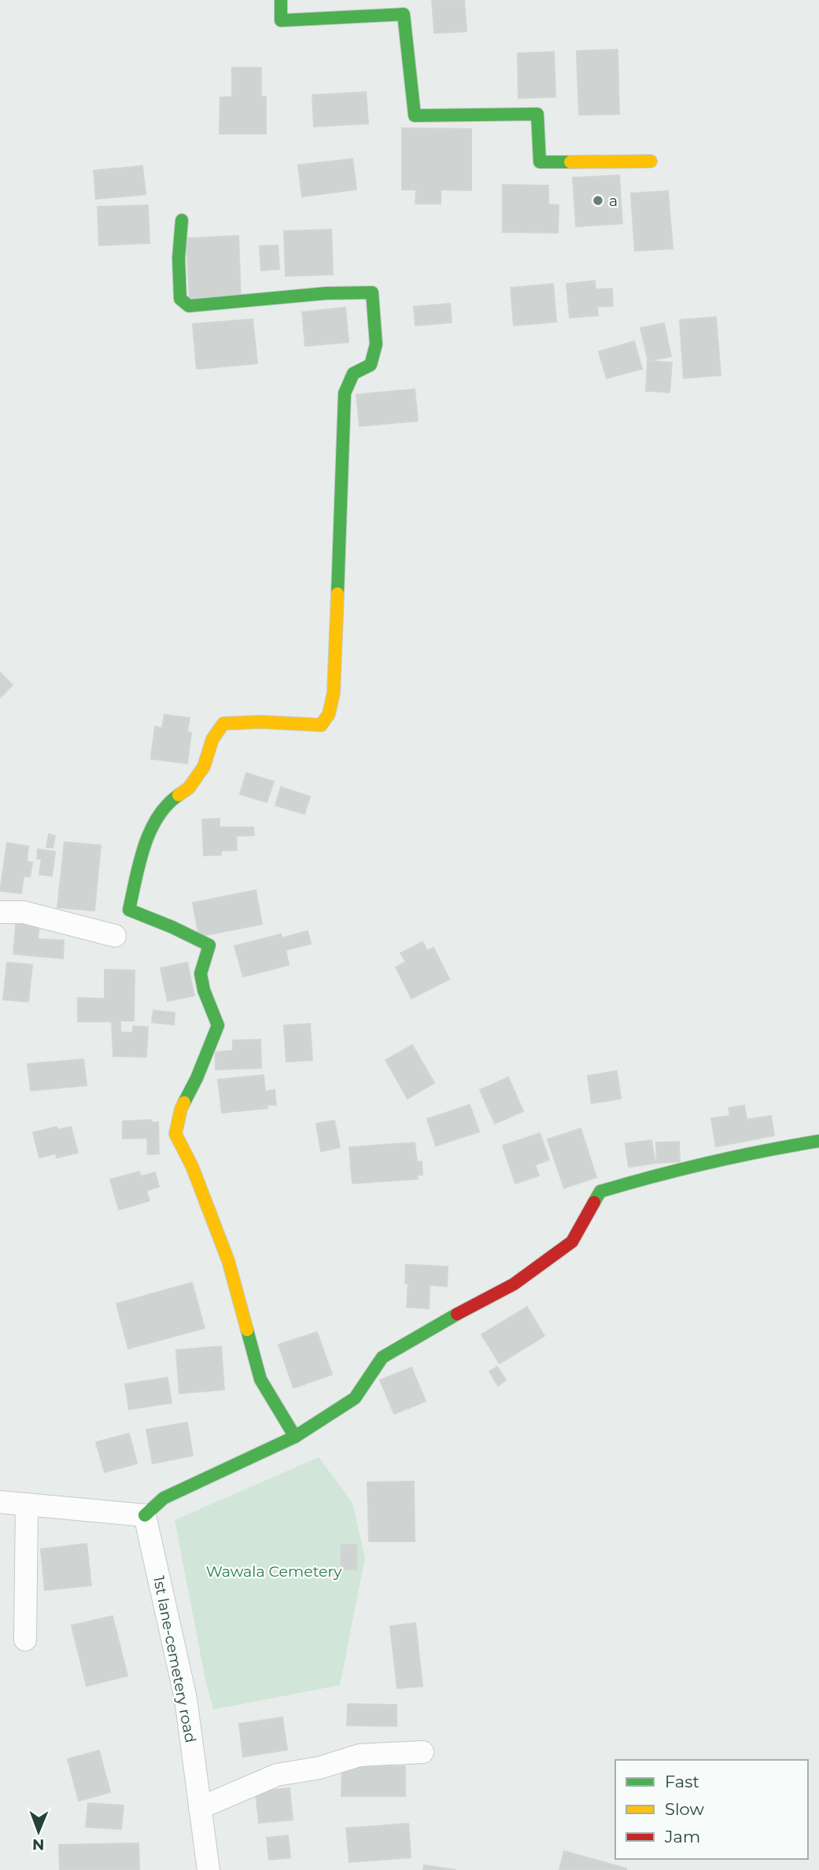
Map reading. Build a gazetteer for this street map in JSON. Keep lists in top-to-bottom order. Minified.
{"streets":{"street":["1st lane-cemetery road"]},"parks":["Wawala Cemetery"],"places":["a"],"legend":["Fast","Slow","Jam"],"north":"bottom"}
